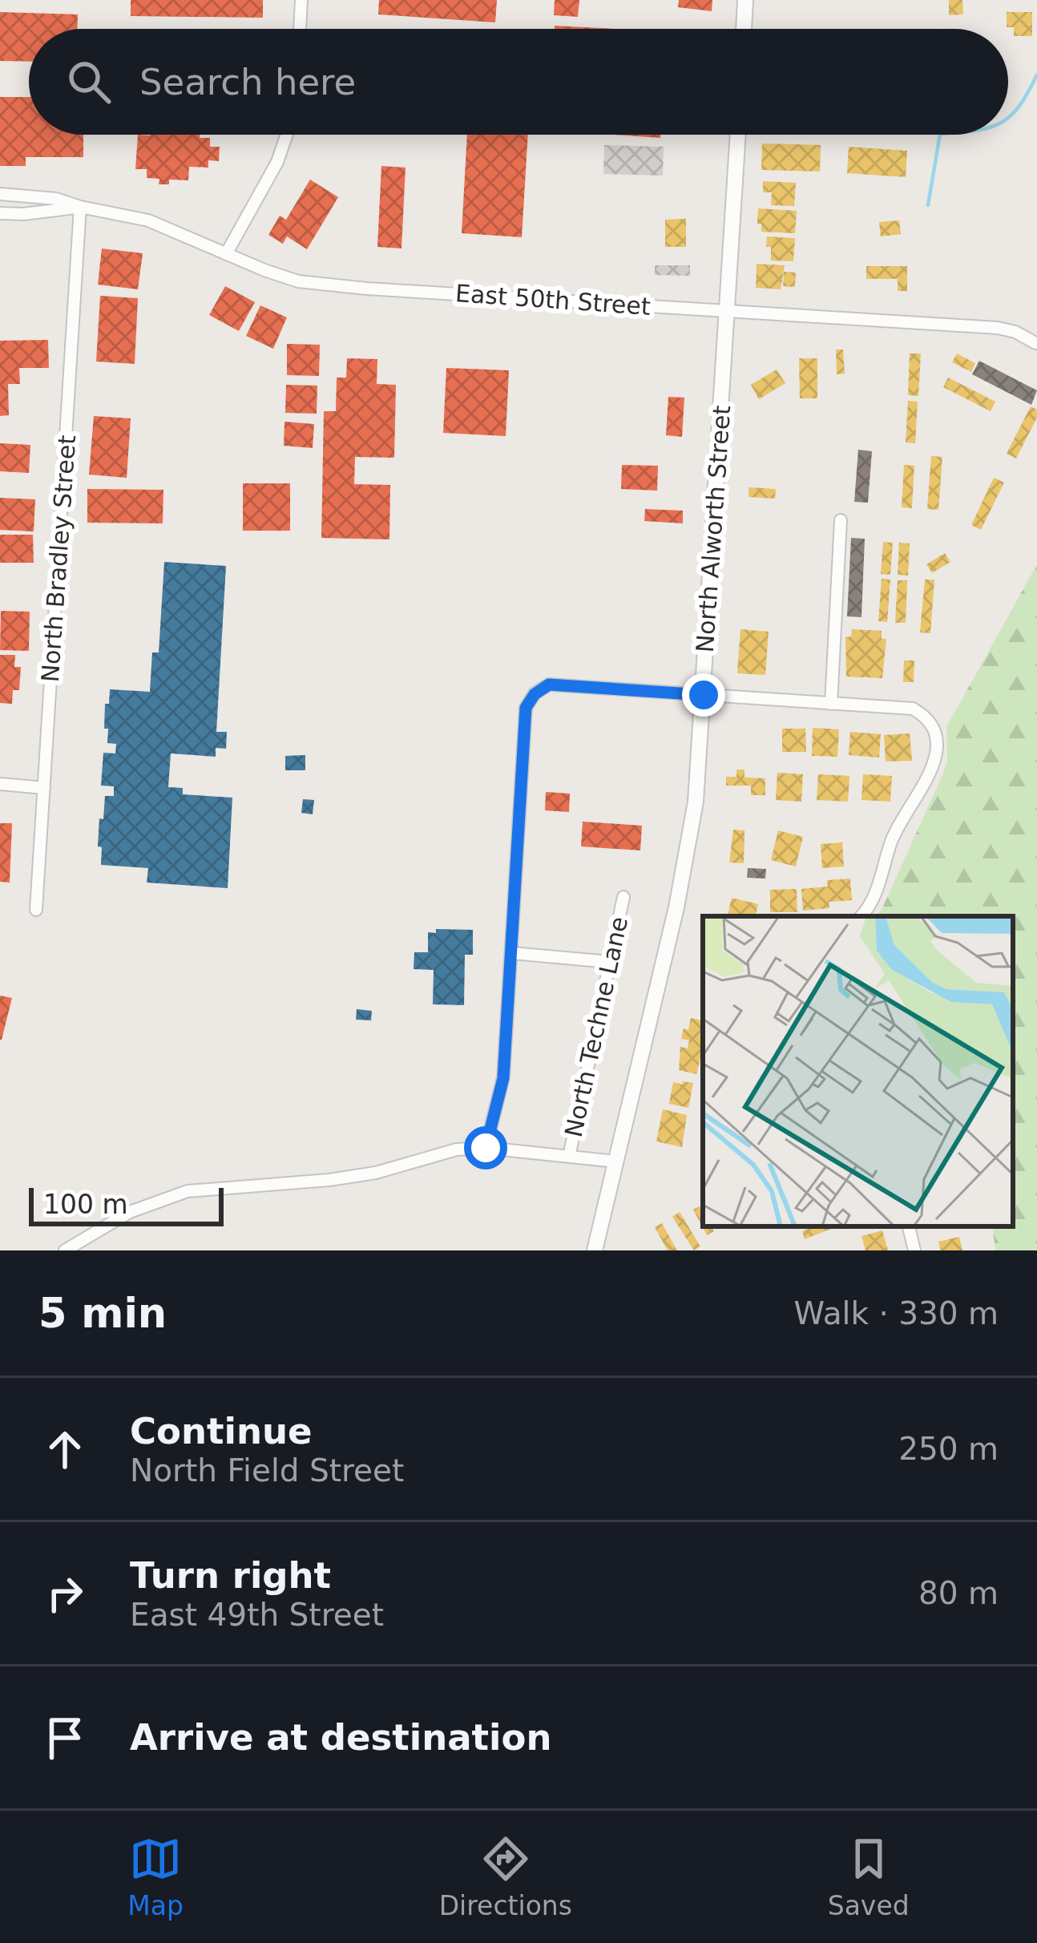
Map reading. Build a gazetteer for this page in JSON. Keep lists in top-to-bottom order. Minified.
{"streets":{"street":["East 50th Street","North Alworth Street","North Bradley Street","North Techne Lane"]},"crossings":[["East 50th Street","North Alworth Street"],["East 50th Street","North Bradley Street"]],"scale_bar":"100 m","page":{"search":"Search here","scale":"100 m","heading":["5 min","Walk · 330 m"],"list":[["Continue","North Field Street","250 m"],["Turn right","East 49th Street","80 m"],"Arrive at destination"],"nav":["Map","Directions","Saved"]}}
